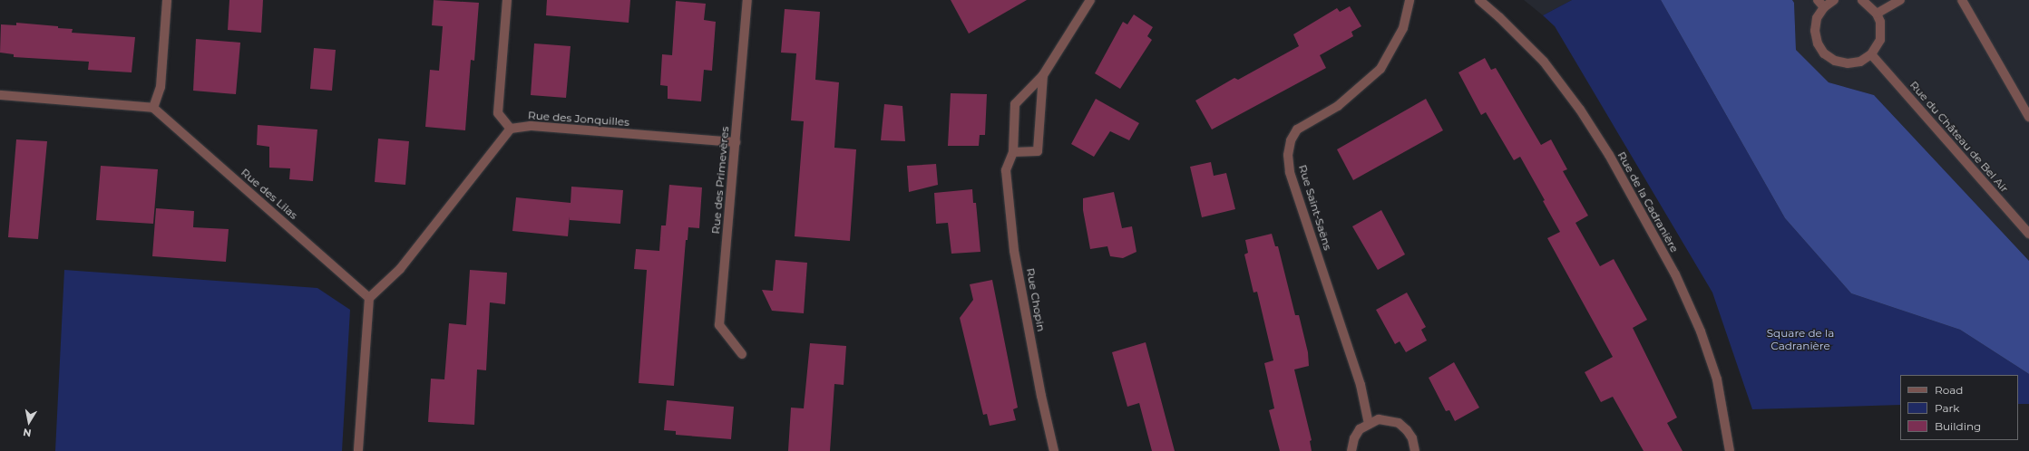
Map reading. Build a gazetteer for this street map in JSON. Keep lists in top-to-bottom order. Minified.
{"streets":{"street":["Rue des Jonquilles","Rue du Château de Bel Air","Rue des Primevères","Rue des Lilas","Rue de la Cadranière","Rue Saint-Saëns","Rue Chopin"]},"crossings":[["Rue des Jonquilles","Rue des Primevères"]],"parks":["Square de la Cadranière"],"legend":["Road","Park","Building"],"north":"bottom"}
